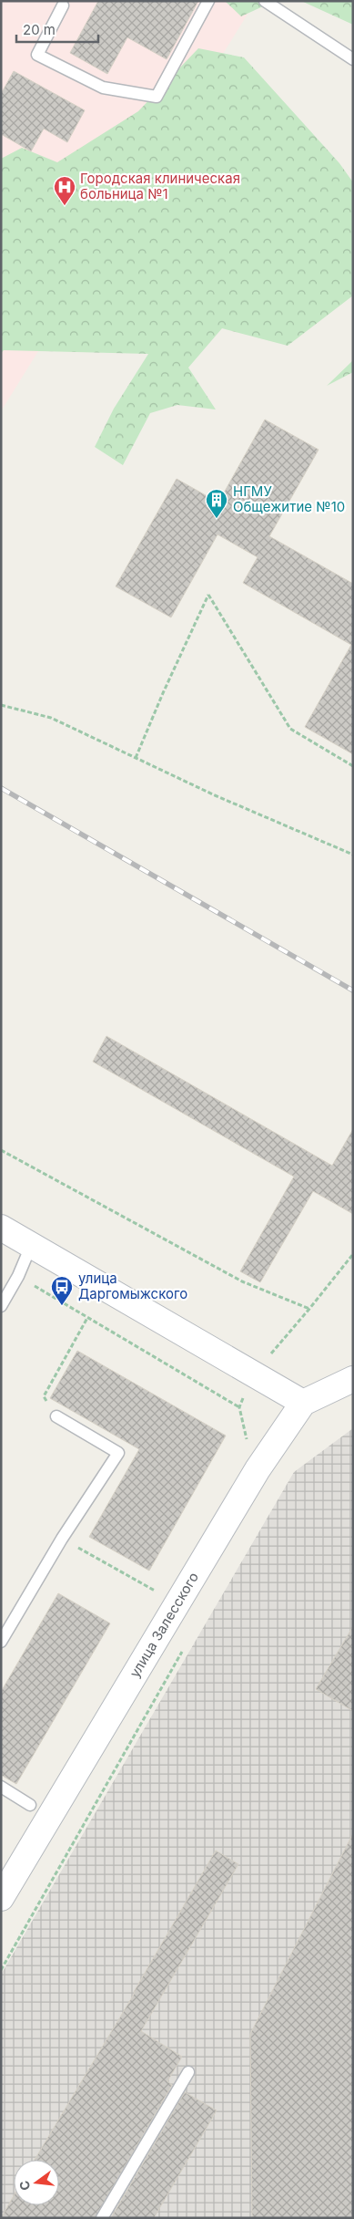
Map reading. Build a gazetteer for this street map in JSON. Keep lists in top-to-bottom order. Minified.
{"streets":{"main road":["улица Залесского"]},"places":{"hospital":["Городская клиническая больница №1"],"building":["НГМУ Общежитие №10"],"bus stop":["улица Даргомыжского"]},"scale_bar":"20 m","north":"left"}
